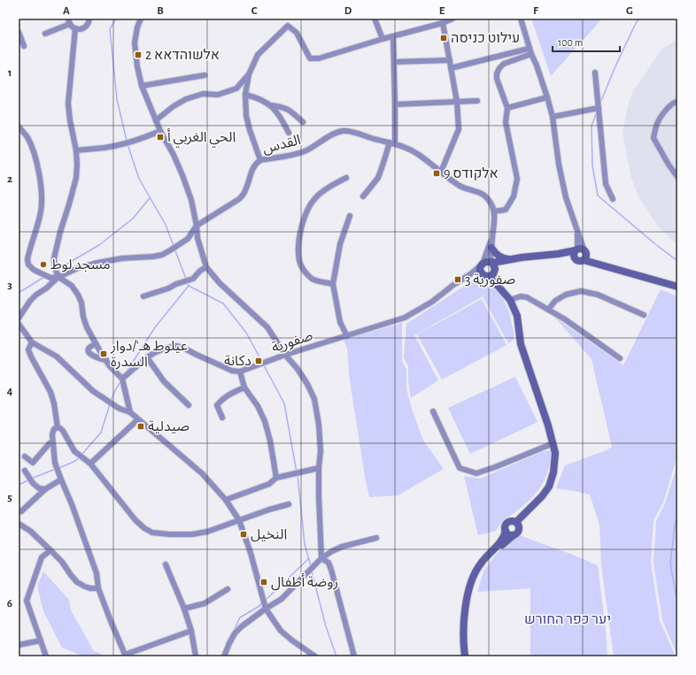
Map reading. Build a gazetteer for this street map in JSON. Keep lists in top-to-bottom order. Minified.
{"streets":{"street":["القدس","صفورية"]},"parks":["יער כפר החורש"],"places":{"transit":["עילוט כניסה","אלשוהדאא 2","الحي الغربي أ","אלקודס 9","صفورية 3","عيلوط هـ‘/دوار السدرة","دكانة","صيدلية","النخيل","روضة أطفال"],"other":["مسجد لوط"]},"scale_bar":"100 m","grid":{"columns":["A","B","C","D","E","F","G"],"rows":["1","2","3","4","5","6"]}}
